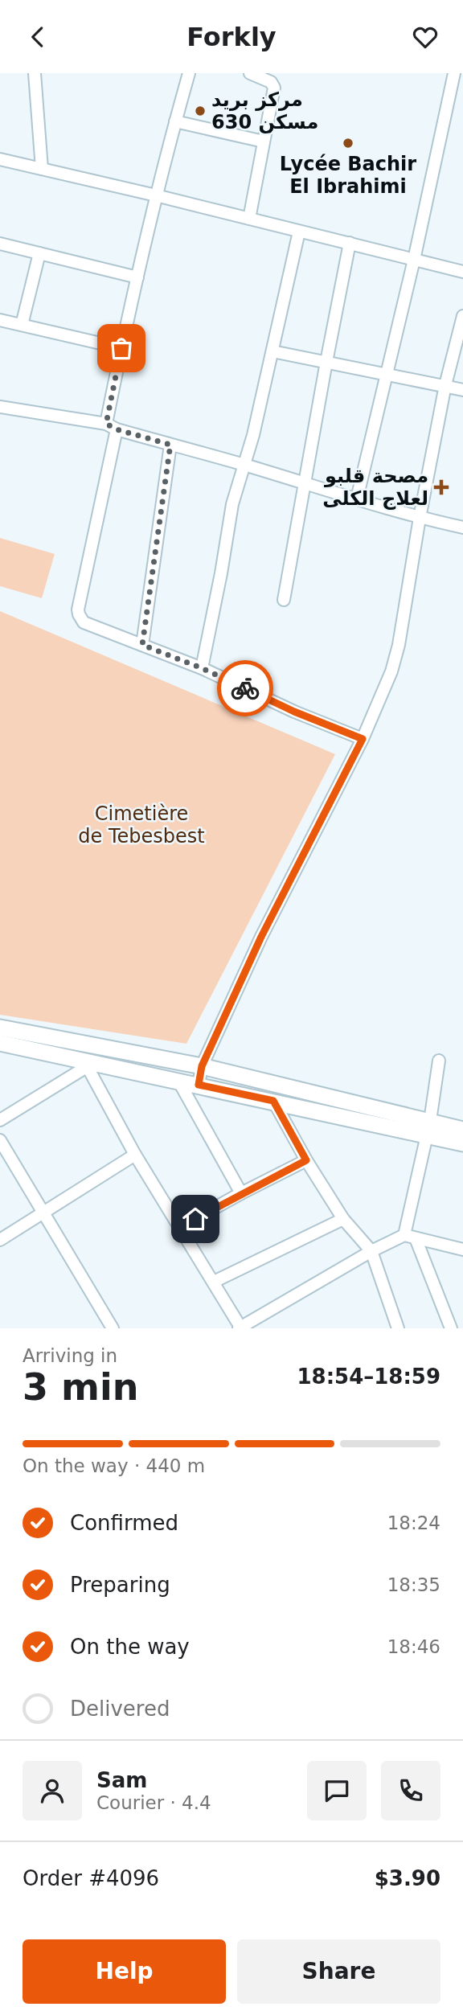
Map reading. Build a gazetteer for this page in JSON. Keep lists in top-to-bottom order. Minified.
{"parks":["Cimetière de Tebesbest"],"places":{"other":["مركز بريد 630 مسكن","Lycée Bachir El Ibrahimi"],"health":["مصحة قلبو لعلاج الكلى"]},"page":{"header":"Forkly","heading":["3 min","Arriving in","18:54–18:59"],"panel":["Sam","Courier · 4.4","Order #4096","$3.90"],"bar":"On the way · 440 m","list":[["Confirmed","18:24"],["Preparing","18:35"],["On the way","18:46"],"Delivered"],"buttons":["Help","Share"]}}
